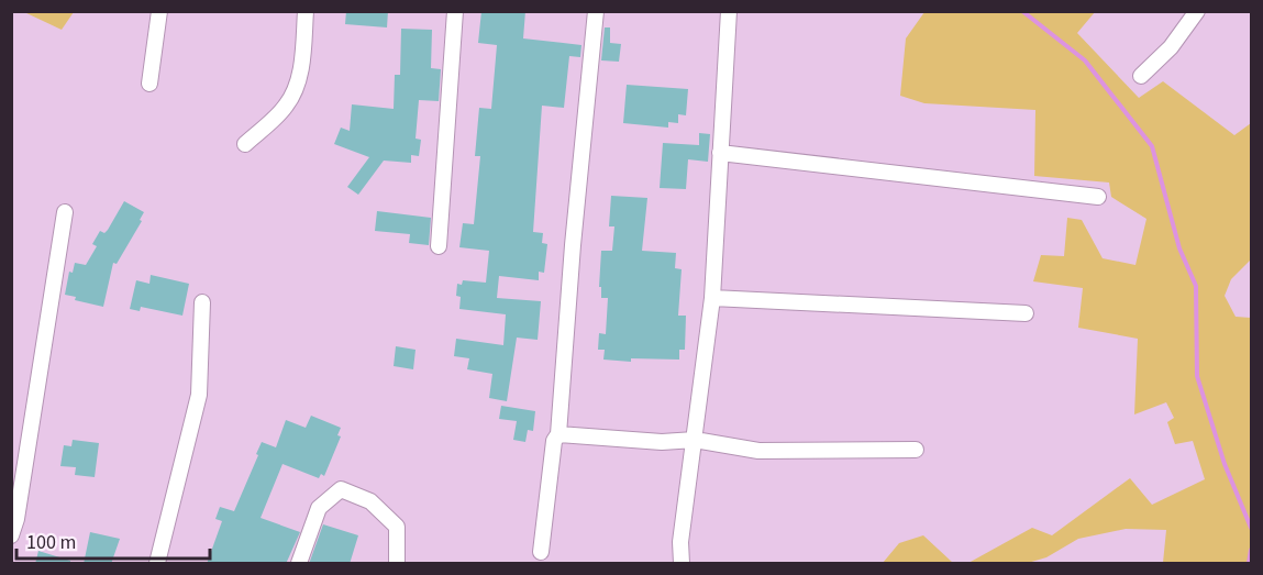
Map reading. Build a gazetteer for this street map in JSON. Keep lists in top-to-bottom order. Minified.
{"scale_bar":"100 m"}
